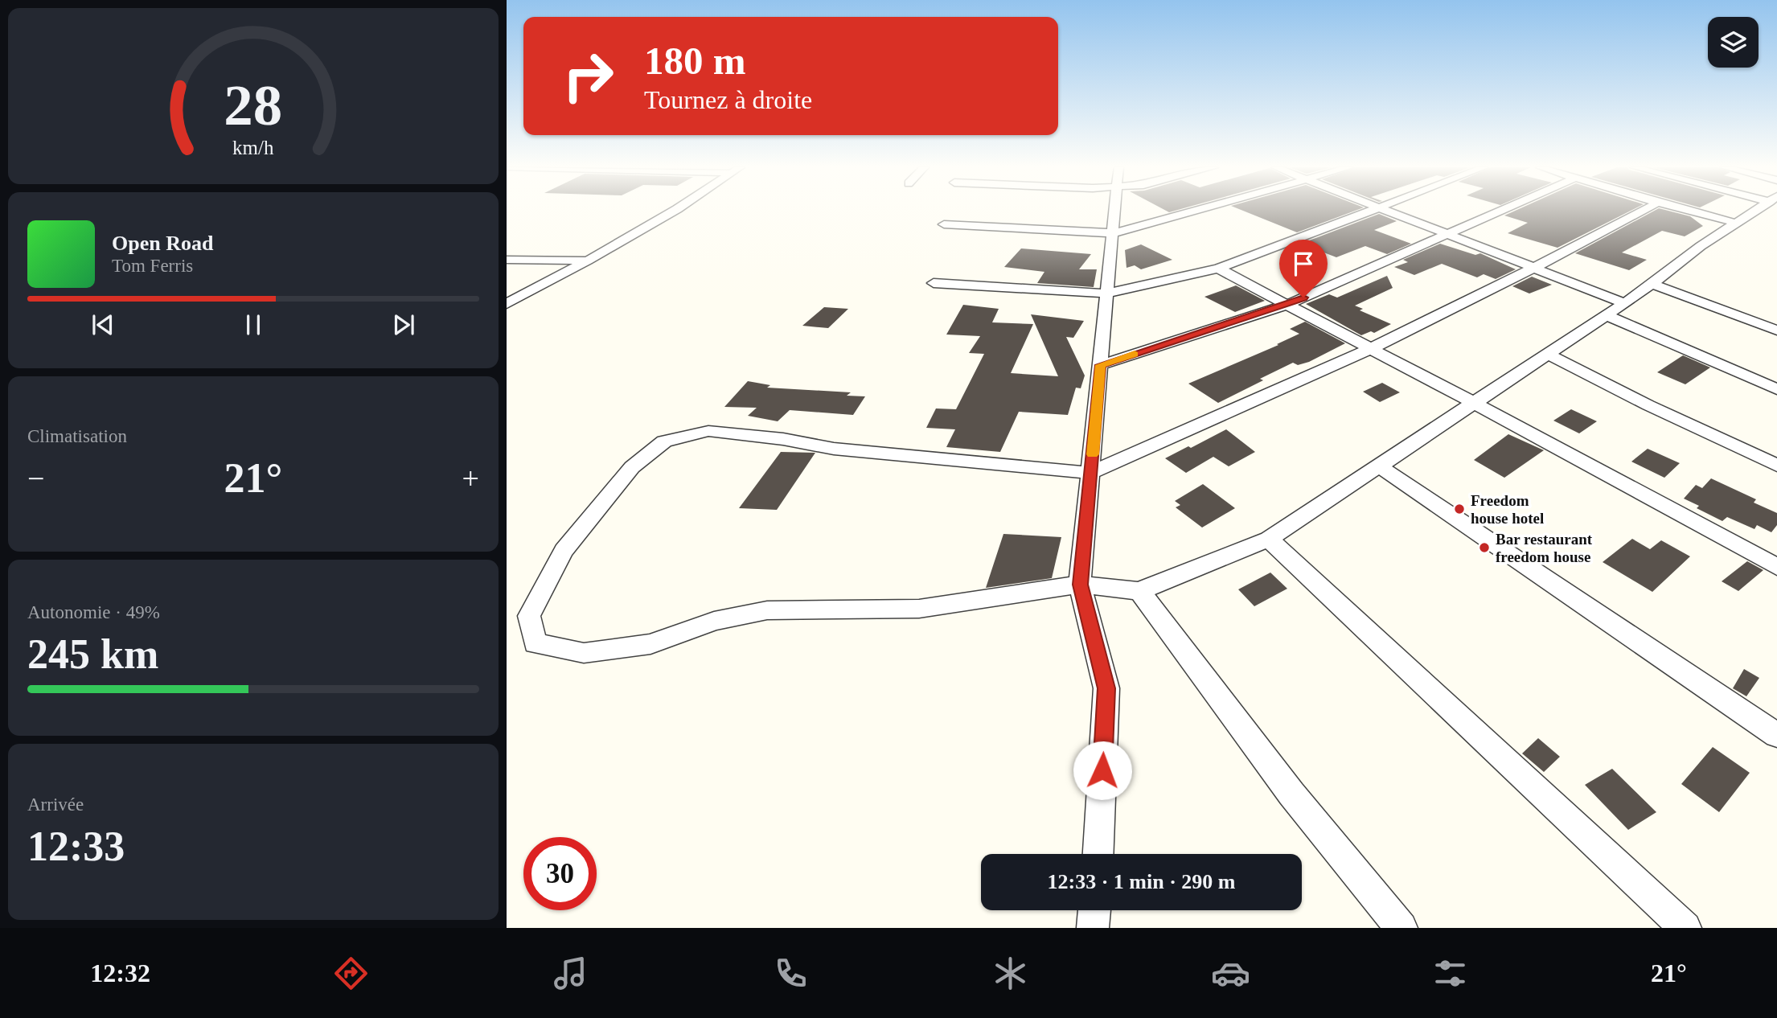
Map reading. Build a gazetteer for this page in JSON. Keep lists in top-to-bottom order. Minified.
{"places":["Freedom house hotel","Bar restaurant freedom house"],"page":{"turn":["180 m","Tournez à droite"],"song":["Open Road","Tom Ferris"],"tile":["Climatisation",["Autonomie · 49%","245 km"],["Arrivée","12:33"]],"heat":["−","21°","+"],"limit":"30","trip":"12:33 · 1 min · 290 m","tabs":["12:32","21°"],"gauge":["28","km/h"]}}
